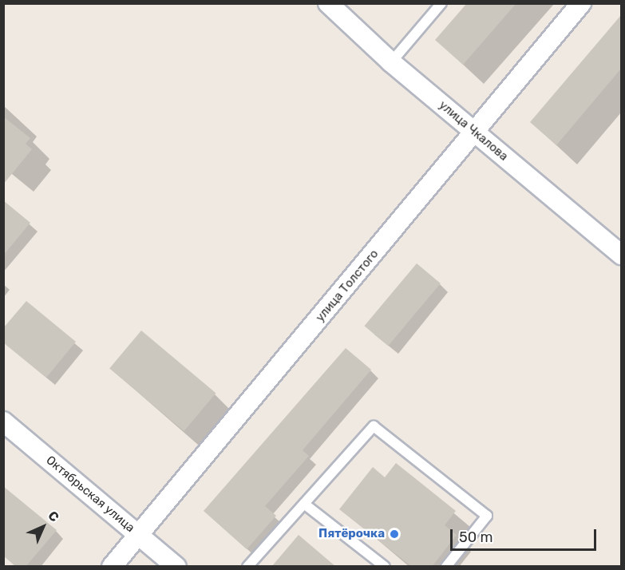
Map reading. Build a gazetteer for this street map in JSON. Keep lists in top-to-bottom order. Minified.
{"streets":{"street":["улица Чкалова","улица Толстого","Октябрьская улица"]},"crossings":[["улица Чкалова","улица Толстого"],["улица Толстого","Октябрьская улица"]],"places":["Пятёрочка"],"scale_bar":"50 m","north":"top right"}
